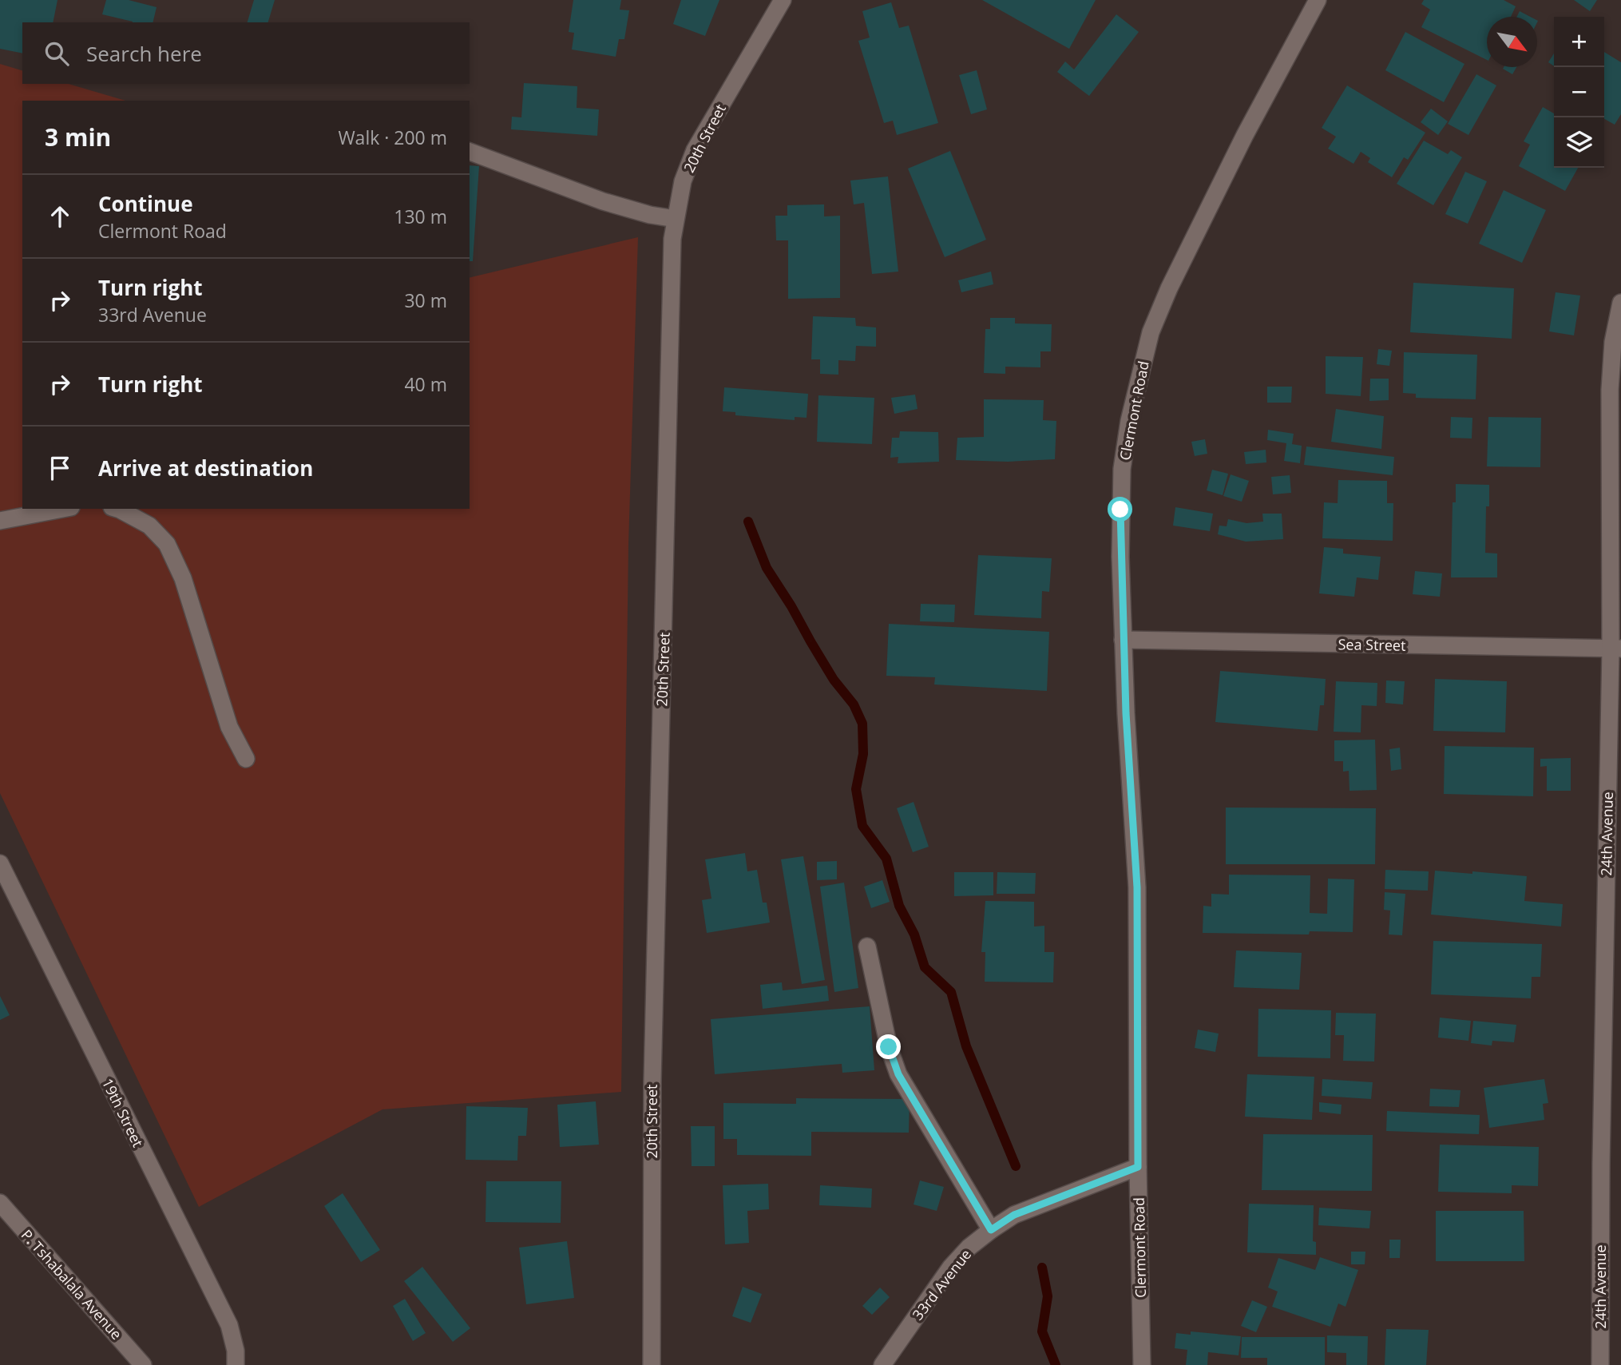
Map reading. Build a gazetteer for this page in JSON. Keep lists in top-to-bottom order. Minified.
{"streets":{"street":["20th Street","Clermont Road","Sea Street","24th Avenue","19th Street","P. Tshabalala Avenue","33rd Avenue"]},"crossings":[["Clermont Road","Sea Street"],["Clermont Road","33rd Avenue"],["Sea Street","24th Avenue"]],"north":"bottom right","page":{"map_buttons":["+","−"],"search":"Search here","heading":["3 min","Walk · 200 m"],"list":[["Continue","Clermont Road","130 m"],["Turn right","33rd Avenue","30 m"],["Turn right","40 m"],"Arrive at destination"]}}
